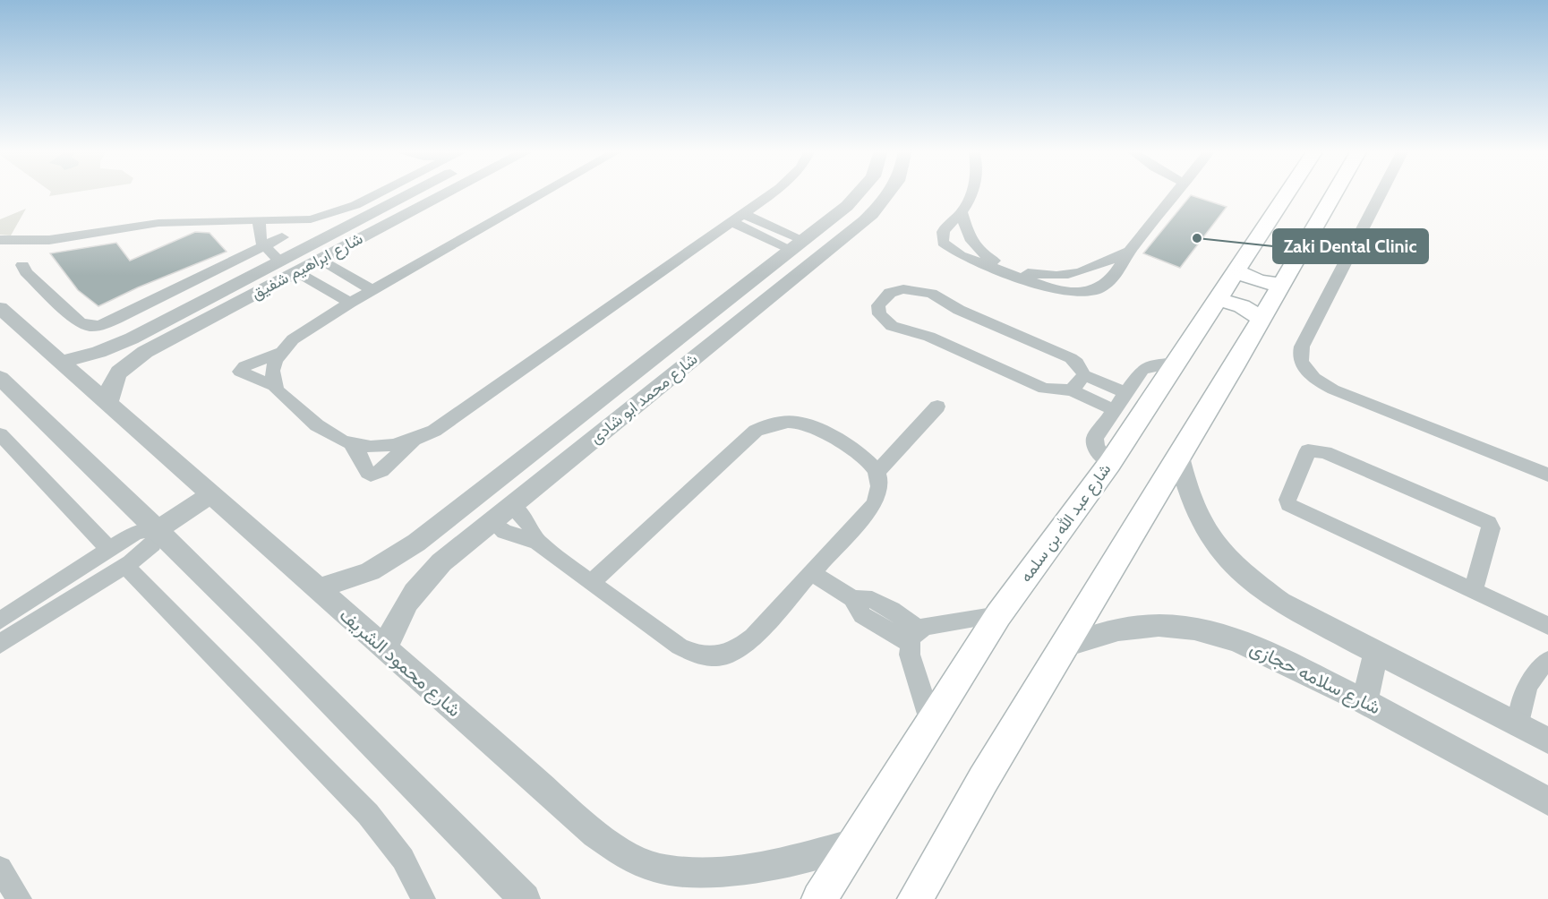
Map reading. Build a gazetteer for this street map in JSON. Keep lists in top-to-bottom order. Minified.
{"streets":{"main road":["شارع عبد الله بن سلمه"],"street":["شارع ابراهيم شفيق","شارع محمد ابو شادى","شارع محمود الشريف","شارع سلامه حجازى"]},"crossings":[["شارع ابراهيم شفيق","شارع محمود الشريف"],["شارع محمد ابو شادى","شارع محمود الشريف"],["شارع عبد الله بن سلمه","شارع محمود الشريف"]],"places":["Zaki Dental Clinic"]}
